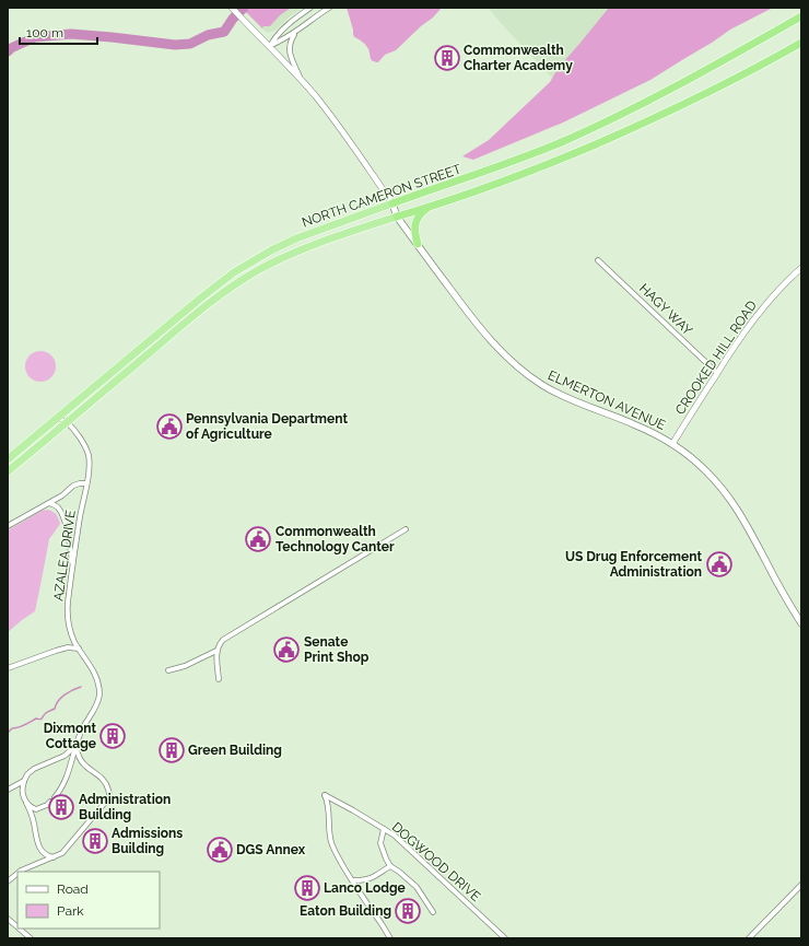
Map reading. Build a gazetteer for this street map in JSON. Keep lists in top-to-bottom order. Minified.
{"streets":{"highway":["NORTH CAMERON STREET"],"main road":["ELMERTON AVENUE"],"street":["HAGY WAY","CROOKED HILL ROAD","AZALEA DRIVE","DOGWOOD DRIVE"]},"crossings":[["NORTH CAMERON STREET","ELMERTON AVENUE"],["NORTH CAMERON STREET","AZALEA DRIVE"],["HAGY WAY","CROOKED HILL ROAD"],["CROOKED HILL ROAD","ELMERTON AVENUE"]],"places":{"building":["Commonwealth Charter Academy","Dixmont Cottage","Green Building","Administration Building","Admissions Building","Lanco Lodge","Eaton Building"],"public building":["Pennsylvania Department of Agriculture","Commonwealth Technology Canter","US Drug Enforcement Administration","Senate Print Shop","DGS Annex"]},"legend":["Road","Park"],"scale_bar":"100 m"}
